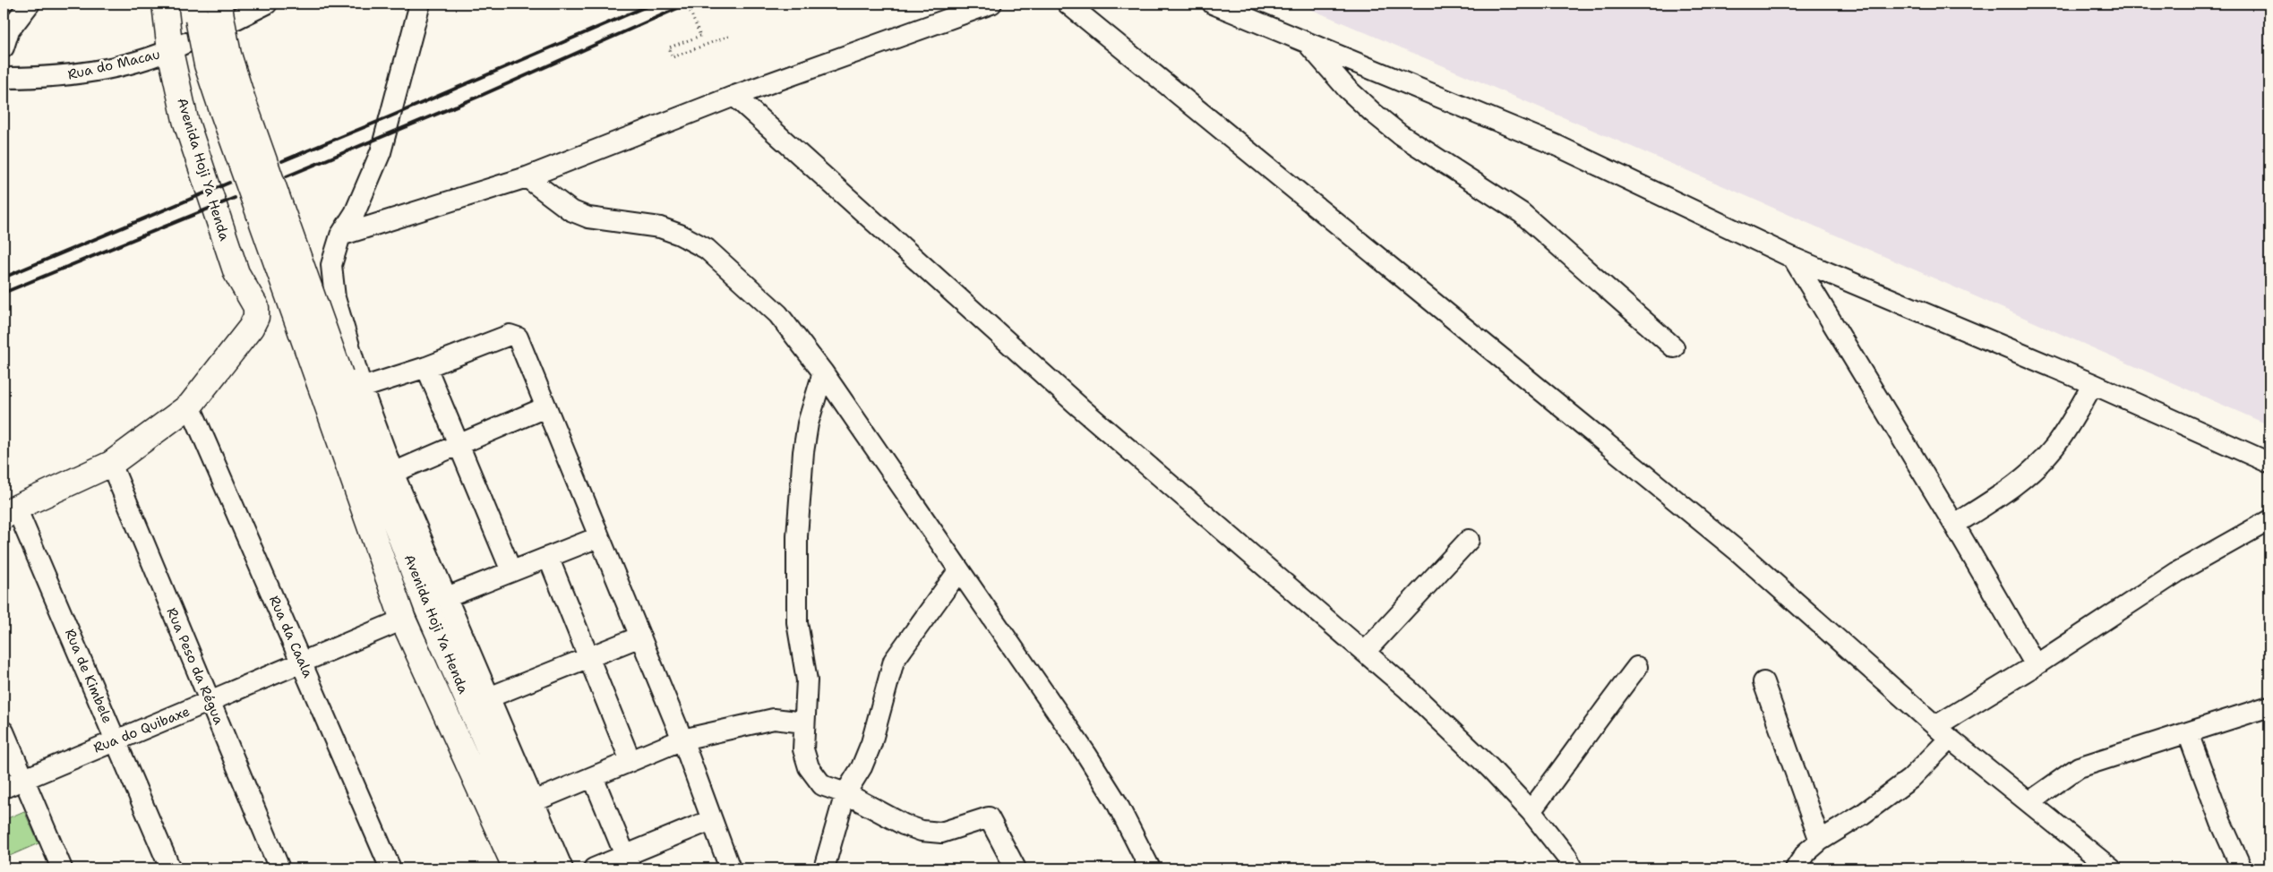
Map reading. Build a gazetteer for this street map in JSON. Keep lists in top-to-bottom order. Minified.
{"streets":{"main road":["Avenida Hoji Ya Henda"],"street":["Rua do Macau","Rua da Caala","Rua Peso da Régua","Rua de Kimbele","Rua do Quibaxe"]},"crossings":[["Rua do Macau","Avenida Hoji Ya Henda"],["Avenida Hoji Ya Henda","Rua da Caala"],["Avenida Hoji Ya Henda","Rua do Quibaxe"],["Rua da Caala","Rua do Quibaxe"],["Rua Peso da Régua","Rua do Quibaxe"],["Rua de Kimbele","Rua do Quibaxe"]]}
